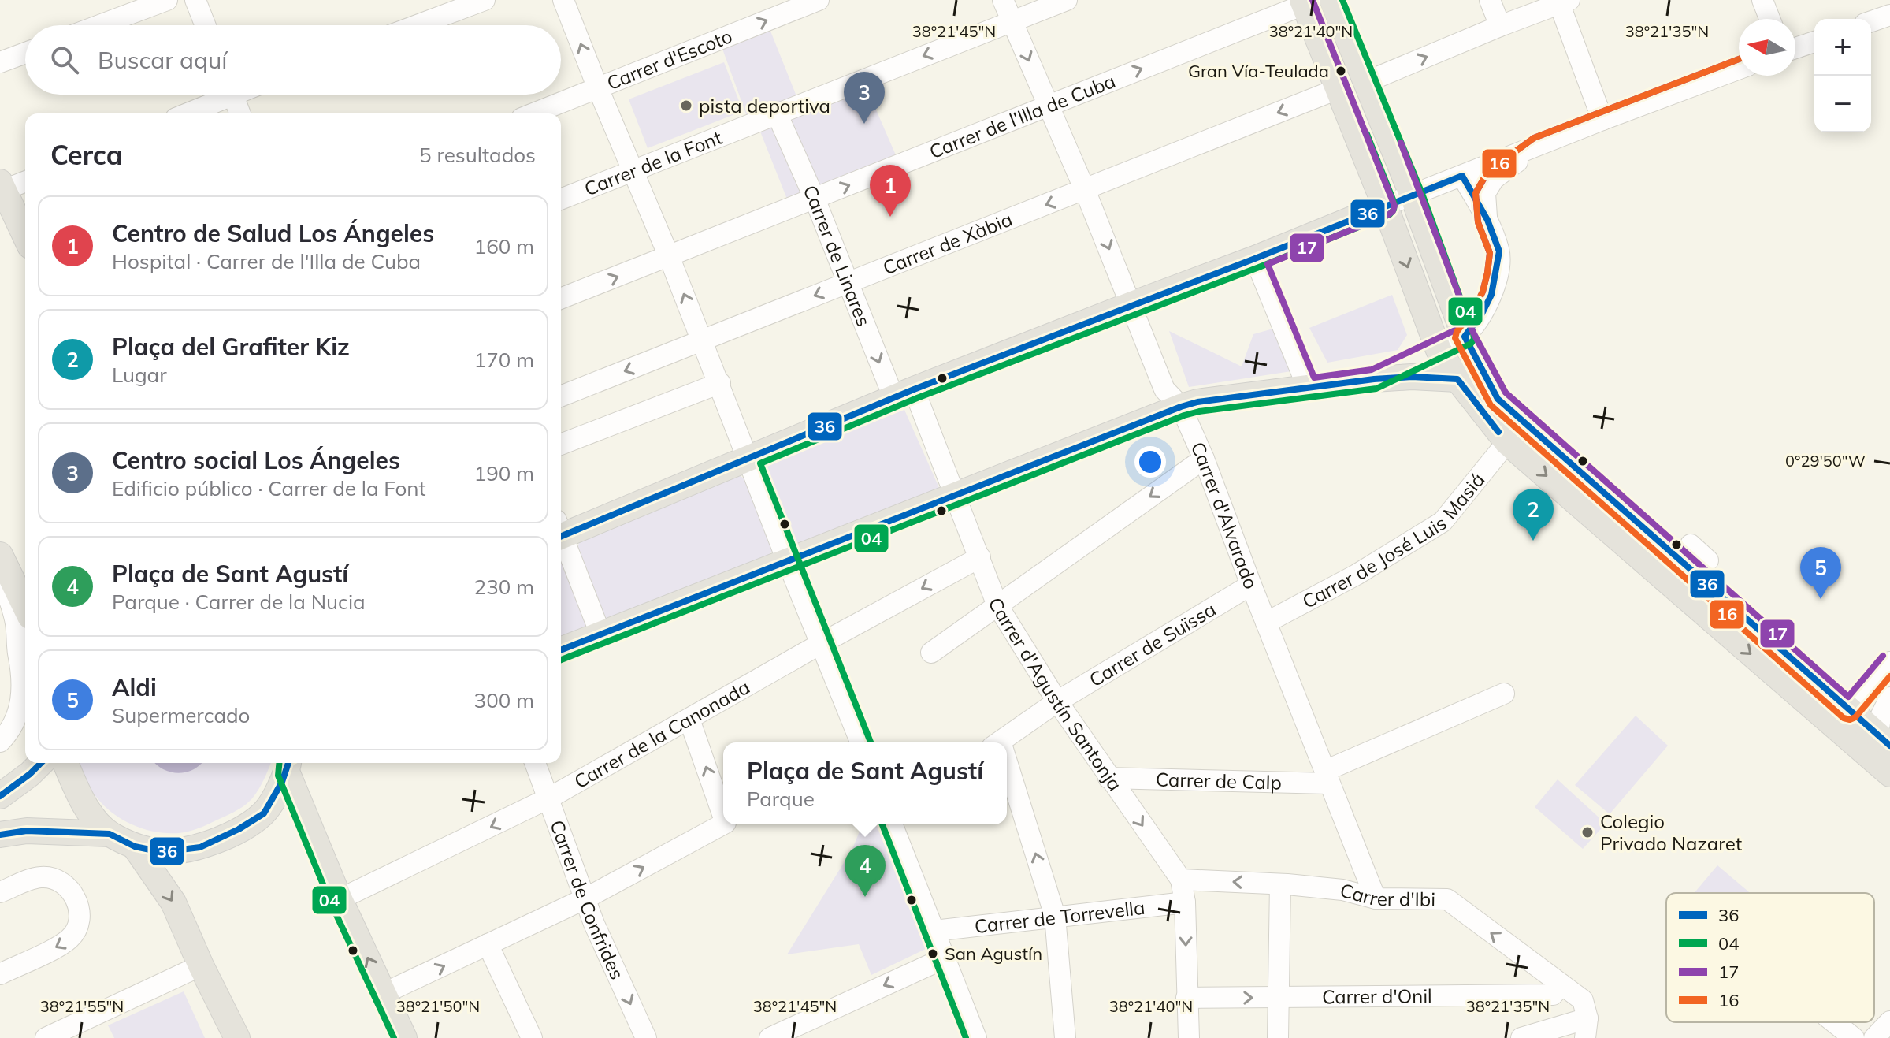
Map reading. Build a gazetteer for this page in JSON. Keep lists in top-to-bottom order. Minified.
{"streets":{"street":["Carrer d'Escoto","Carrer de l'Illa de Cuba","Carrer de la Font","Carrer de Xàbia","Carrer de Linares","Carrer d'Alvarado","Carrer de José Luis Masiá","Carrer de Suïssa","Carrer d'Agustín Santonja","Carrer de la Canonada","Carrer de Calp","Carrer d'Ibi","Carrer de Confrides","Carrer de Torrevella","Carrer d'Onil"]},"crossings":[["Carrer de l'Illa de Cuba","Carrer de Linares"],["Carrer de l'Illa de Cuba","Carrer d'Alvarado"],["Carrer de la Font","Carrer de Linares"],["Carrer de la Font","Carrer d'Alvarado"],["Carrer de Xàbia","Carrer de Linares"],["Carrer de Xàbia","Carrer d'Alvarado"],["Carrer de Linares","Carrer d'Agustín Santonja"],["Carrer d'Alvarado","Carrer de José Luis Masiá"],["Carrer d'Alvarado","Carrer de Suïssa"],["Carrer d'Alvarado","Carrer de Calp"],["Carrer d'Alvarado","Carrer d'Ibi"],["Carrer de Suïssa","Carrer d'Agustín Santonja"],["Carrer d'Agustín Santonja","Carrer de la Canonada"],["Carrer d'Agustín Santonja","Carrer de Calp"],["Carrer d'Agustín Santonja","Carrer d'Ibi"],["Carrer de la Canonada","Carrer de Confrides"],["Carrer d'Ibi","Carrer d'Onil"]],"one_way":["Carrer d'Escoto","Carrer de l'Illa de Cuba","Carrer de la Font","Carrer de Xàbia","Carrer d'Ibi"],"places":["Gran Vía-Teulada","pista deportiva","Colegio Privado Nazaret","San Agustín"],"lines":["transit line 04","transit line 17","transit line 16","transit line 36"],"legend":["36","04","17","16"],"north":"left","page":{"map_buttons":["+","−"],"search":"Buscar aquí","pins":["3","1","2","5","4"],"heading":["Cerca","5 resultados"],"list":[{"mark":"1","name":"Centro de Salud Los Ángeles","note":"Hospital · Carrer de l'Illa de Cuba","value":"160 m"},{"mark":"2","name":"Plaça del Grafiter Kiz","note":"Lugar","value":"170 m"},{"mark":"3","name":"Centro social Los Ángeles","note":"Edificio público · Carrer de la Font","value":"190 m"},{"mark":"4","name":"Plaça de Sant Agustí","note":"Parque · Carrer de la Nucia","value":"230 m"},{"mark":"5","name":"Aldi","note":"Supermercado","value":"300 m"}],"popup":["Plaça de Sant Agustí","Parque"]},"coordinates":["38°21'45\"N","38°21'40\"N","38°21'35\"N","0°29'50\"W","38°21'55\"N","38°21'50\"N"]}
